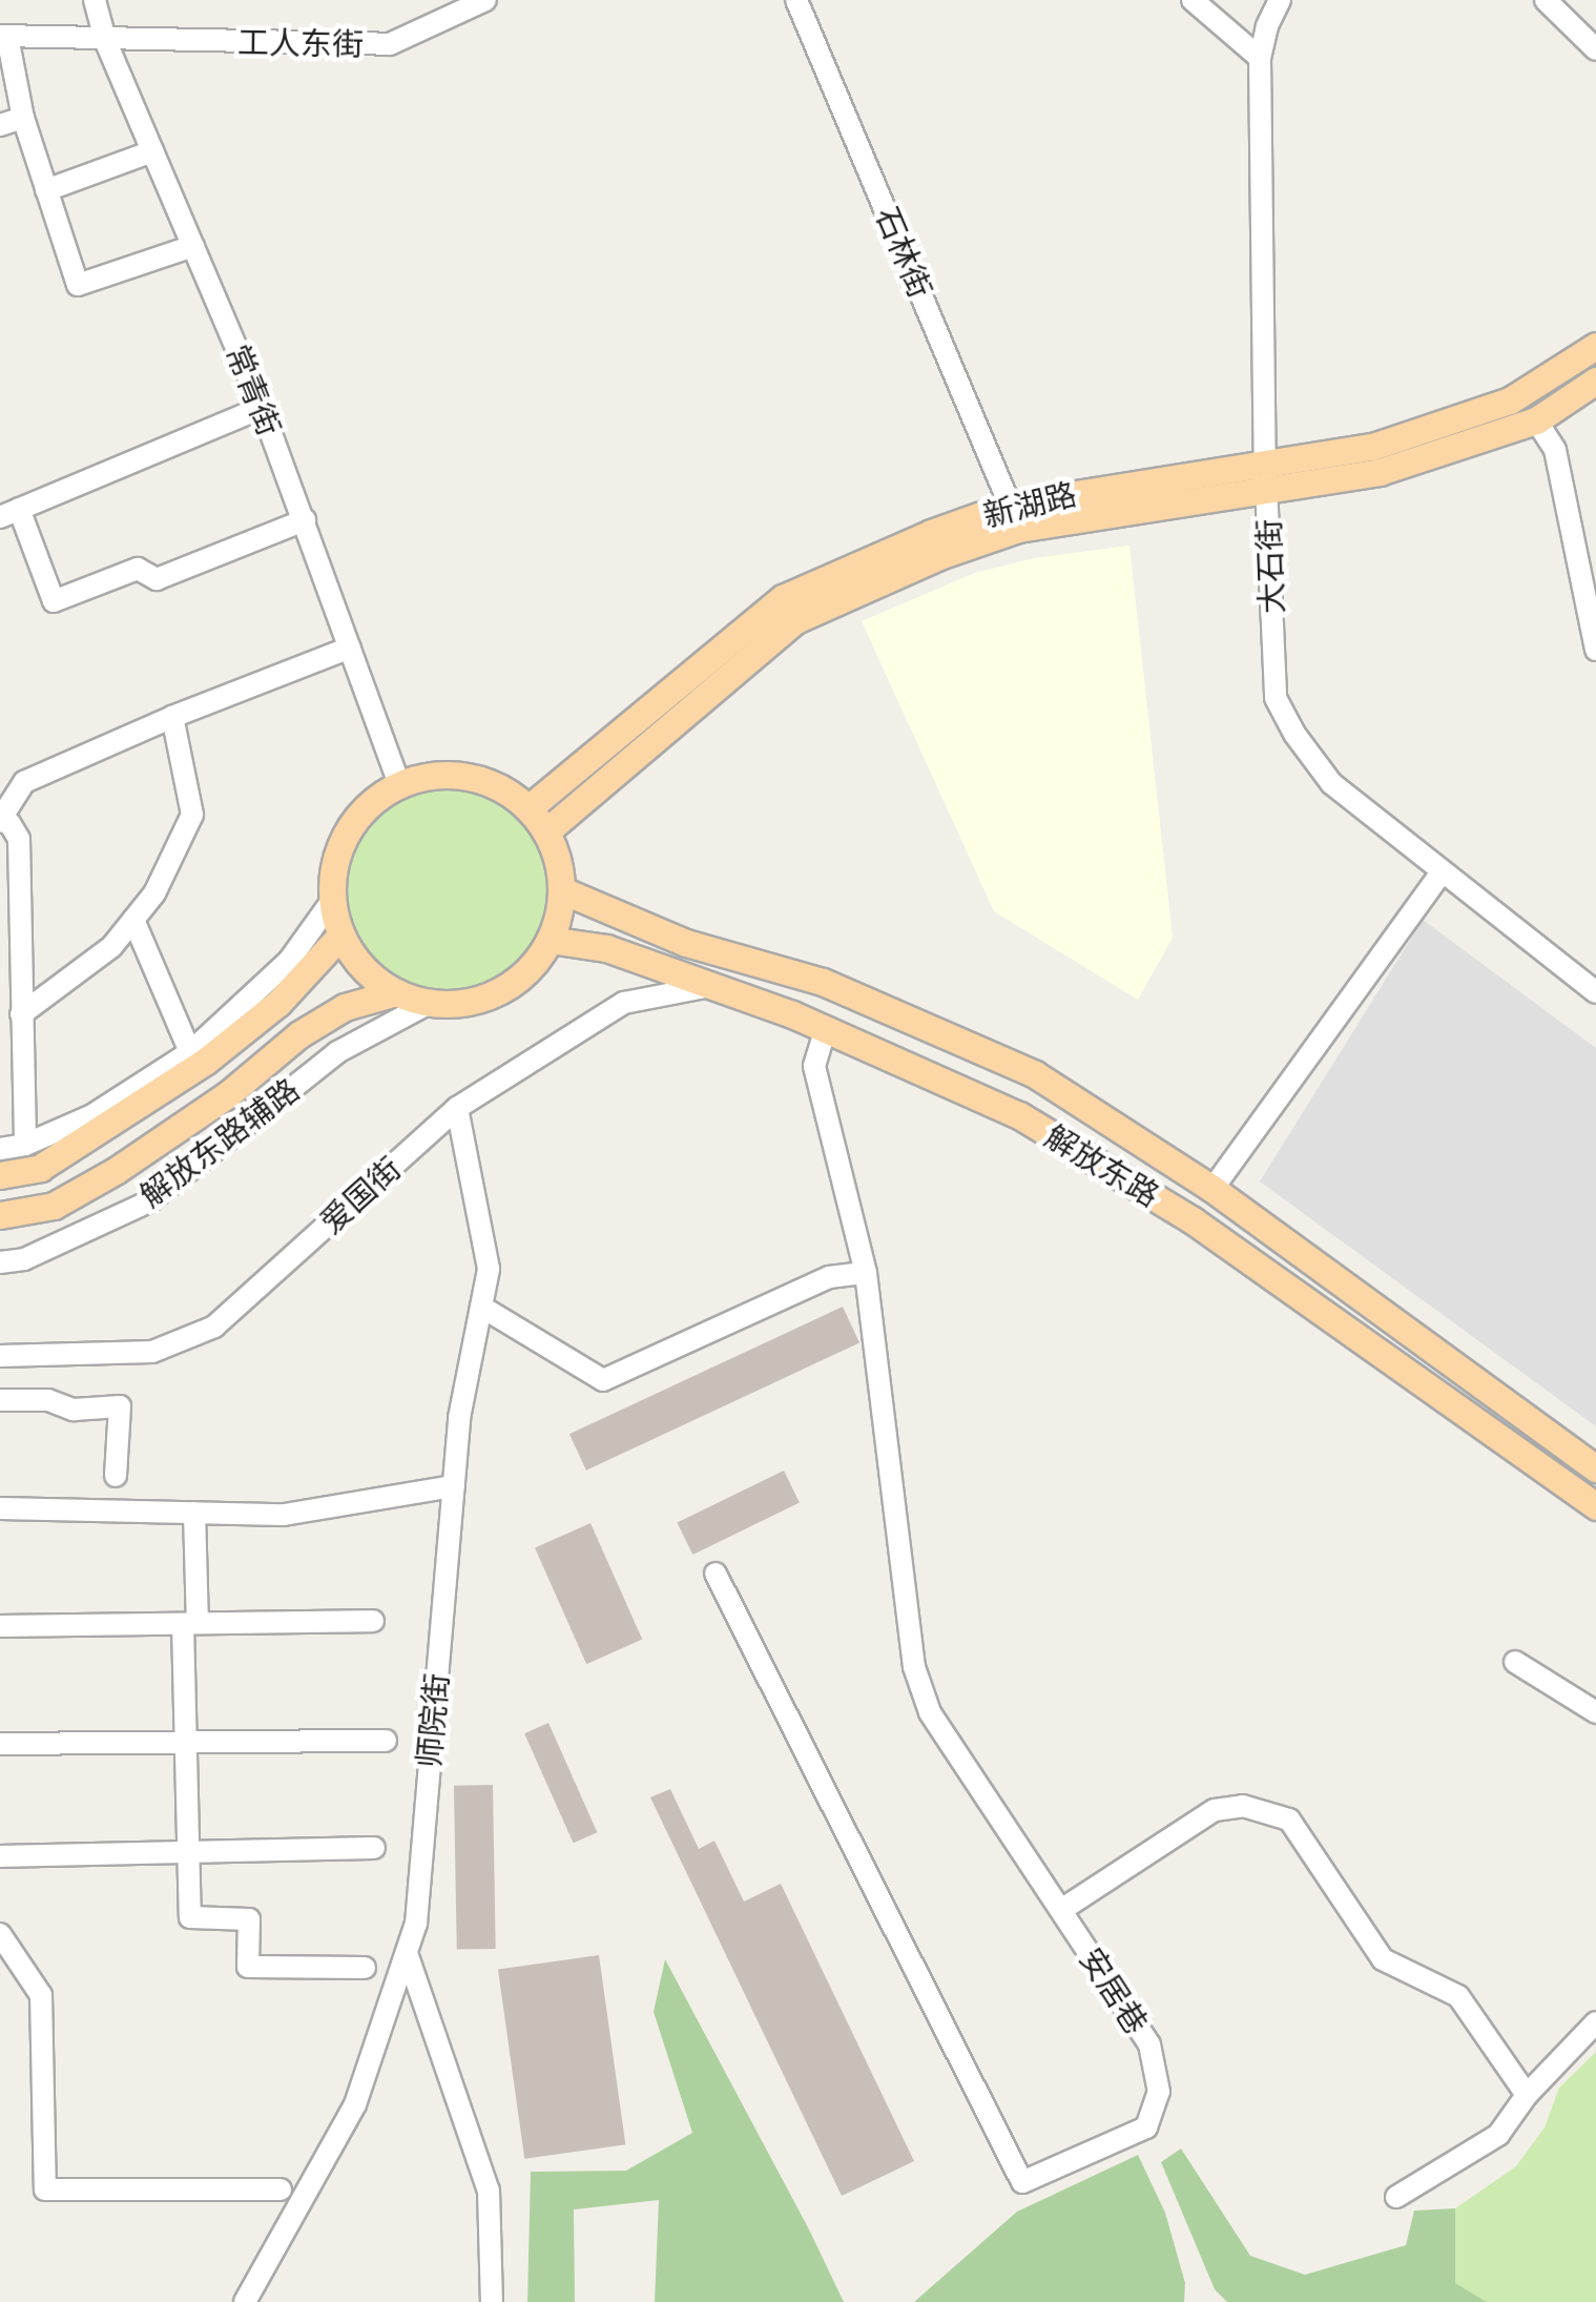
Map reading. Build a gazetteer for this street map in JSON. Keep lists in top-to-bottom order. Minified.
{"streets":{"main road":["新湖路","解放东路"],"street":["工人东街","石林街","常青街","大石街","解放东路辅路","爱国街","师院街","安居巷"]},"crossings":[["工人东街","常青街"],["石林街","新湖路"],["常青街","新湖路"],["常青街","解放东路辅路"],["常青街","解放东路"],["新湖路","大石街"],["新湖路","解放东路辅路"],["新湖路","解放东路"],["解放东路辅路","解放东路"],["解放东路","爱国街"],["解放东路","安居巷"],["爱国街","师院街"]]}
